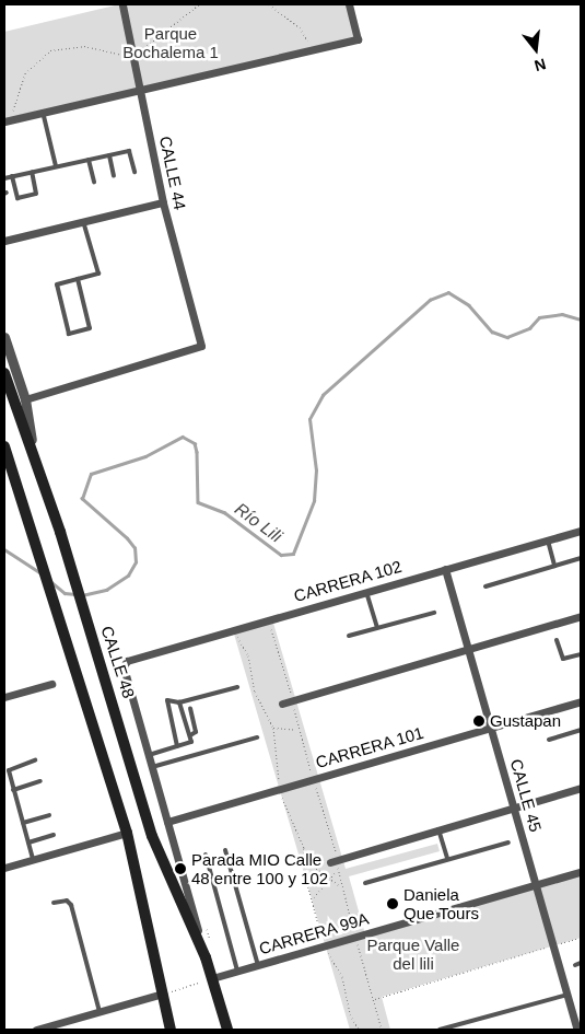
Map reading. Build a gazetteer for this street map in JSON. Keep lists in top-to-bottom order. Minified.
{"streets":{"main road":["CALLE 48"],"street":["CALLE 44","CARRERA 102","CARRERA 101","CALLE 45","CARRERA 99A"]},"crossings":[["CARRERA 102","CALLE 48"],["CARRERA 102","CALLE 45"],["CALLE 48","CARRERA 101"],["CALLE 48","CARRERA 99A"],["CARRERA 101","CALLE 45"],["CALLE 45","CARRERA 99A"]],"water":["Río Lili"],"parks":["Parque Bochalema 1","Parque Valle del lili"],"places":["Gustapan","Parada MIO Calle 48 entre 100 y 102","Daniela Que Tours"],"north":"bottom"}
